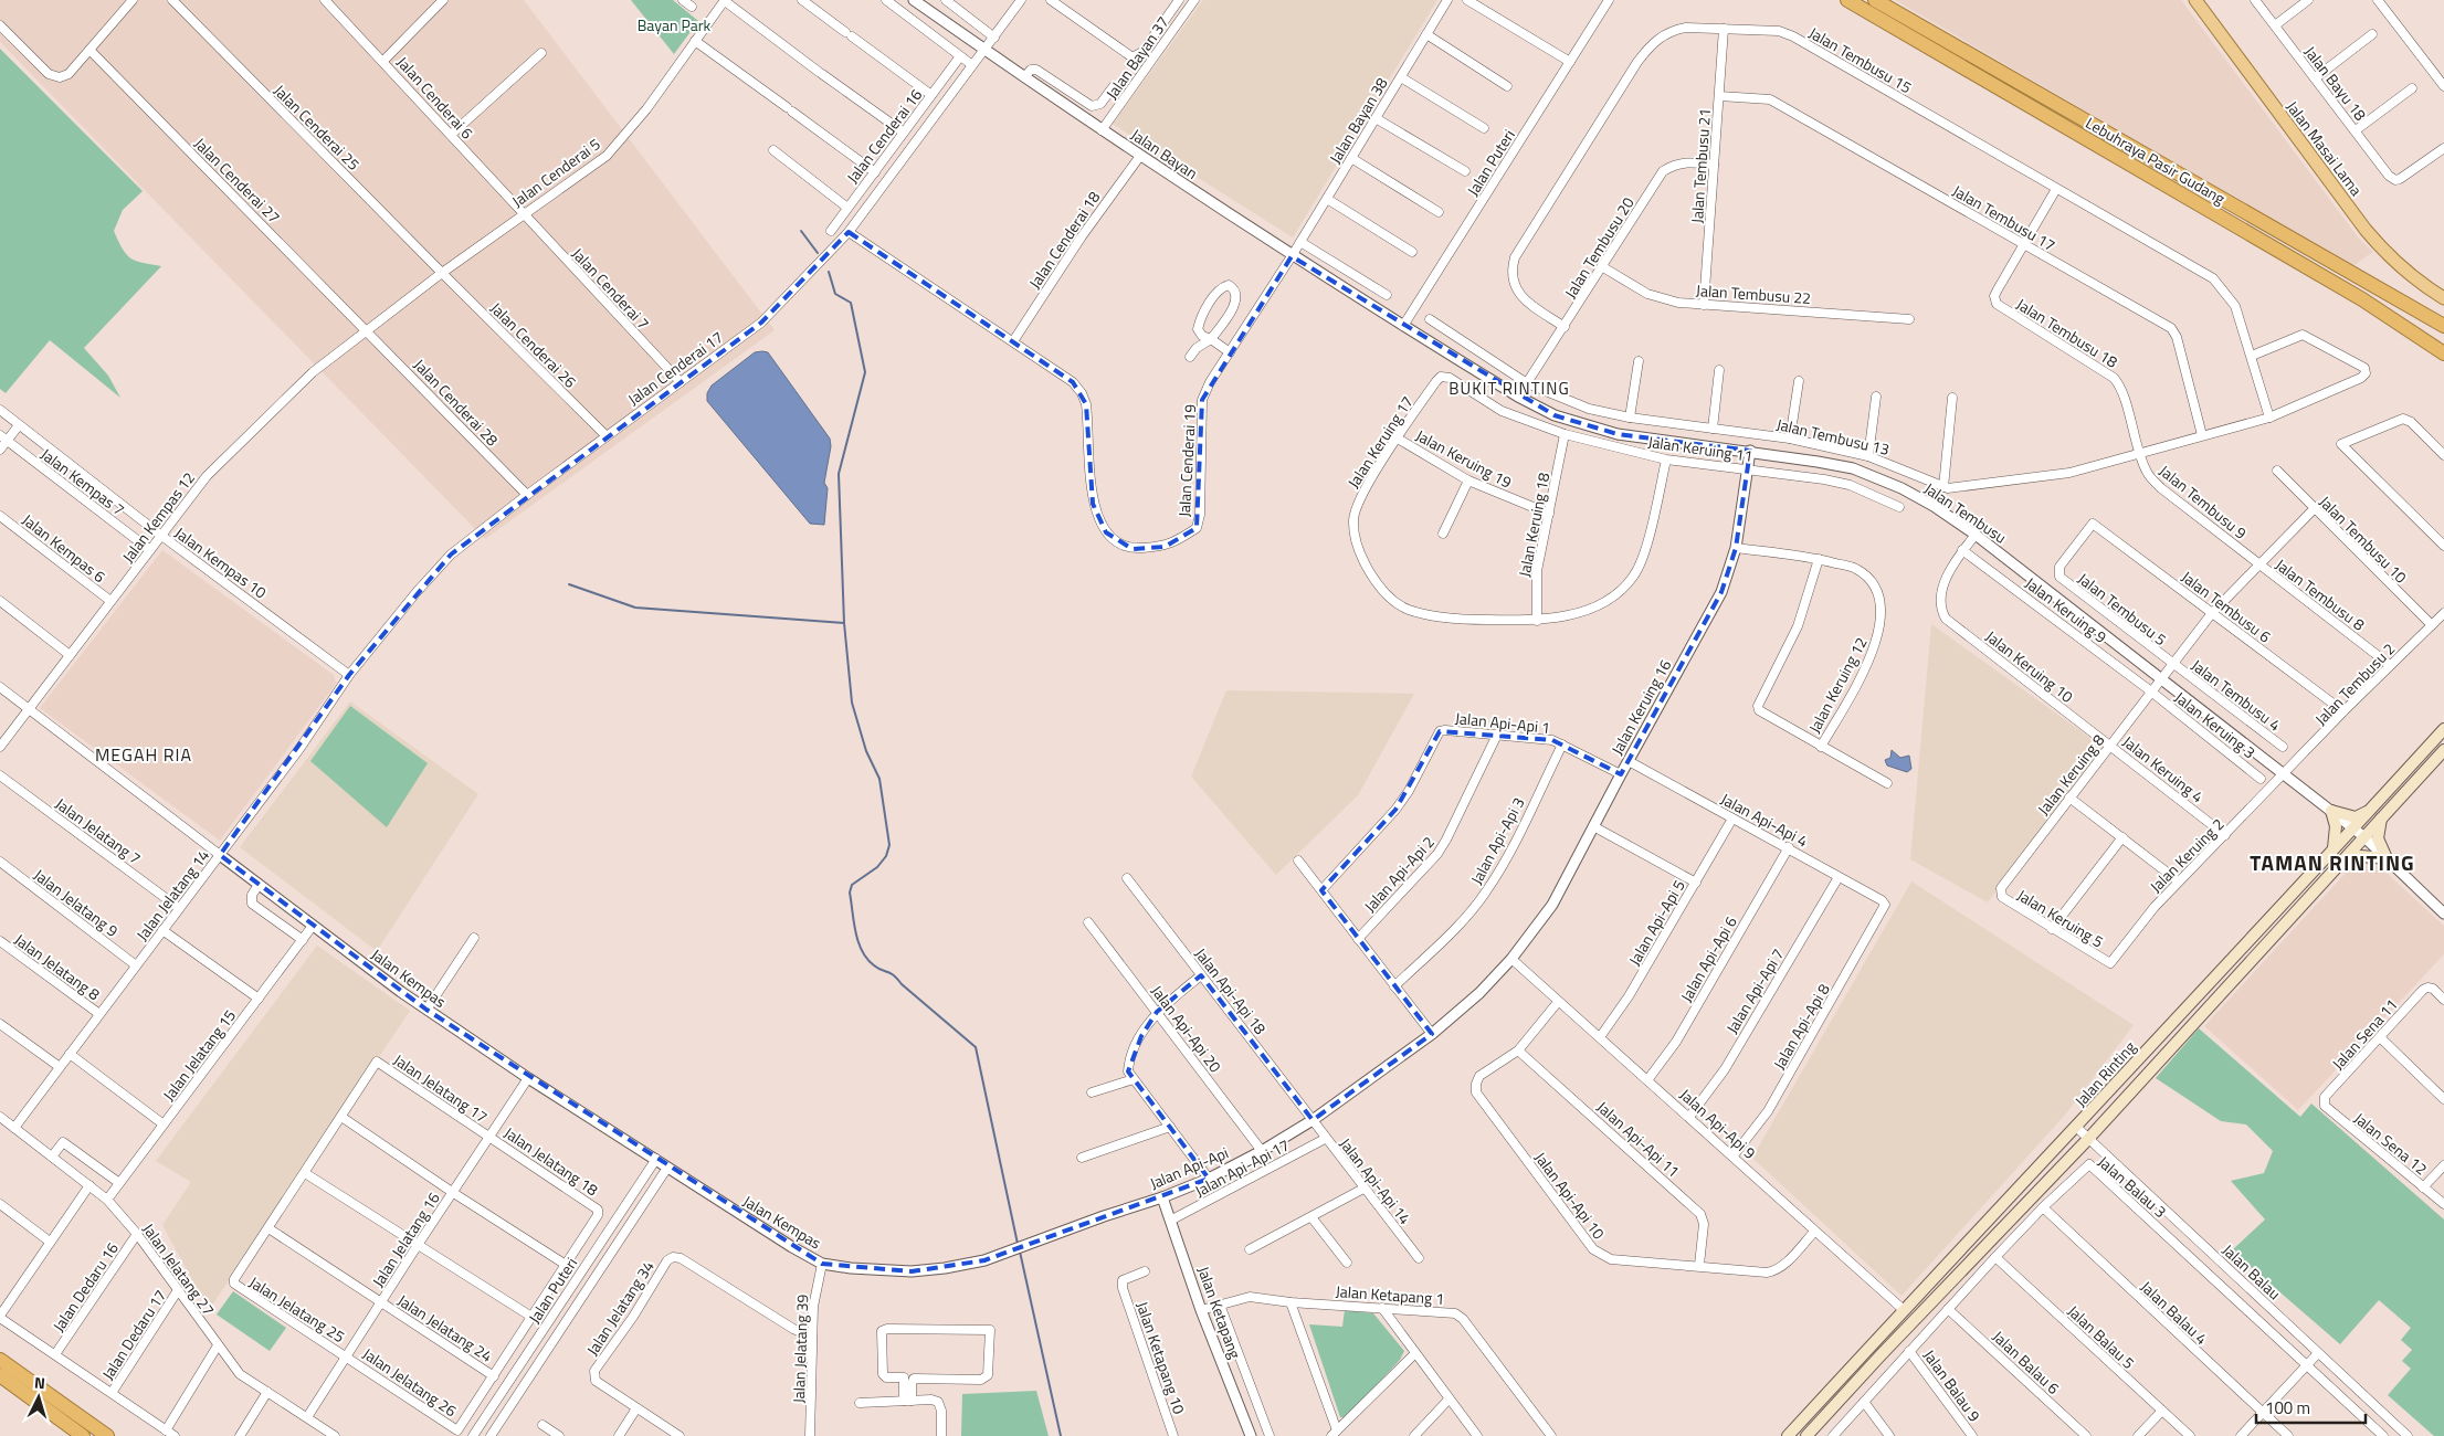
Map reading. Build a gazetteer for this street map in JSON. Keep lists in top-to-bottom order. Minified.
{"streets":{"highway":["Lebuhraya Pasir Gudang"],"main road":["Jalan Masai Lama","Jalan Rinting"],"street":["Jalan Bayan 37","Jalan Tembusu 15","Jalan Bayu 18","Jalan Cenderai 6","Jalan Bayan 38","Jalan Cenderai 25","Jalan Cenderai 16","Jalan Bayan","Jalan Puteri","Jalan Tembusu 21","Jalan Cenderai 5","Jalan Cenderai 27","Jalan Tembusu 17","Jalan Cenderai 18","Jalan Tembusu 20","Jalan Cenderai 7","Jalan Tembusu 22","Jalan Tembusu 18","Jalan Cenderai 26","Jalan Cenderai 17","Jalan Cenderai 28","Jalan Tembusu 13","Jalan Keruing 17","Jalan Keruing 11","Jalan Keruing 19","Jalan Cenderai 19","Jalan Kempas 7","Jalan Tembusu 9","Jalan Tembusu","Jalan Kempas 12","Jalan Keruing 18","Jalan Tembusu 10","Jalan Kempas 6","Jalan Kempas 10","Jalan Tembusu 8","Jalan Tembusu 6","Jalan Tembusu 5","Jalan Keruing 9","Jalan Keruing 10","Jalan Tembusu 2","Jalan Keruing 12","Jalan Tembusu 4","Jalan Keruing 16","Jalan Api-Api 1","Jalan Keruing 3","Jalan Keruing 4","Jalan Keruing 8","Jalan Api-Api 4","Jalan Jelatang 7","Jalan Api-Api 3","Jalan Keruing 2","Jalan Api-Api 2","Jalan Jelatang 14","Jalan Jelatang 9","Jalan Keruing 5","Jalan Api-Api 5","Jalan Api-Api 6","Jalan Jelatang 8","Jalan Kempas","Jalan Api-Api 18","Jalan Api-Api 7","Jalan Api-Api 8","Jalan Api-Api 20","Jalan Sena 11","Jalan Jelatang 15","Jalan Jelatang 17","Jalan Api-Api 9","Jalan Api-Api 11","Jalan Sena 12","Jalan Jelatang 18","Jalan Api-Api","Jalan Api-Api 17","Jalan Api-Api 14","Jalan Balau 3","Jalan Api-Api 10","Jalan Jelatang 16","Jalan Jelatang 27","Jalan Balau","Jalan Dedaru 16","Jalan Ketapang 1","Jalan Jelatang 34","Jalan Jelatang 25","Jalan Ketapang","Jalan Balau 4","Jalan Jelatang 24","Jalan Dedaru 17","Jalan Balau 5","Jalan Jelatang 39","Jalan Ketapang 10","Jalan Balau 6","Jalan Jelatang 26","Jalan Balau 9"]},"crossings":[["Jalan Bayan 37","Jalan Bayan"],["Jalan Tembusu 15","Jalan Tembusu 21"],["Jalan Tembusu 15","Jalan Tembusu 20"],["Jalan Tembusu 15","Jalan Tembusu 18"],["Jalan Cenderai 6","Jalan Cenderai 5"],["Jalan Cenderai 6","Jalan Cenderai 7"],["Jalan Bayan 38","Jalan Bayan"],["Jalan Bayan 38","Jalan Cenderai 19"],["Jalan Cenderai 25","Jalan Cenderai 5"],["Jalan Cenderai 25","Jalan Cenderai 26"],["Jalan Bayan","Jalan Puteri"],["Jalan Bayan","Jalan Cenderai 18"],["Jalan Bayan","Jalan Cenderai 17"],["Jalan Bayan","Jalan Cenderai 19"],["Jalan Bayan","Jalan Tembusu"],["Jalan Puteri","Jalan Tembusu"],["Jalan Puteri","Jalan Kempas"],["Jalan Tembusu 21","Jalan Tembusu 17"],["Jalan Tembusu 21","Jalan Tembusu 20"],["Jalan Tembusu 21","Jalan Tembusu 22"],["Jalan Cenderai 5","Jalan Cenderai 27"],["Jalan Cenderai 5","Jalan Cenderai 7"],["Jalan Cenderai 5","Jalan Cenderai 26"],["Jalan Cenderai 5","Jalan Cenderai 28"],["Jalan Cenderai 5","Jalan Kempas 12"],["Jalan Cenderai 27","Jalan Cenderai 28"],["Jalan Cenderai 27","Jalan Kempas 12"],["Jalan Tembusu 17","Jalan Tembusu 18"],["Jalan Cenderai 18","Jalan Cenderai 19"],["Jalan Tembusu 20","Jalan Tembusu 22"],["Jalan Tembusu 20","Jalan Tembusu 13"],["Jalan Tembusu 20","Jalan Tembusu"],["Jalan Cenderai 7","Jalan Cenderai 17"],["Jalan Tembusu 18","Jalan Tembusu 9"],["Jalan Cenderai 26","Jalan Cenderai 17"],["Jalan Cenderai 17","Jalan Cenderai 28"],["Jalan Cenderai 17","Jalan Cenderai 19"],["Jalan Cenderai 17","Jalan Kempas 10"],["Jalan Cenderai 17","Jalan Jelatang 14"],["Jalan Cenderai 28","Jalan Kempas 12"],["Jalan Keruing 17","Jalan Keruing 11"],["Jalan Keruing 17","Jalan Keruing 19"],["Jalan Keruing 17","Jalan Keruing 18"],["Jalan Keruing 11","Jalan Keruing 18"],["Jalan Keruing 11","Jalan Keruing 16"],["Jalan Keruing 19","Jalan Keruing 18"],["Jalan Kempas 7","Jalan Kempas 12"],["Jalan Tembusu 9","Jalan Tembusu 8"],["Jalan Tembusu 9","Jalan Keruing 8"],["Jalan Tembusu","Jalan Tembusu 2"],["Jalan Tembusu","Jalan Keruing 16"],["Jalan Tembusu","Jalan Keruing 8"],["Jalan Tembusu","Jalan Keruing 2"],["Jalan Tembusu","Jalan Rinting"],["Jalan Kempas 12","Jalan Kempas 6"],["Jalan Kempas 12","Jalan Kempas 10"],["Jalan Kempas 12","Jalan Kempas"],["Jalan Tembusu 10","Jalan Tembusu 2"],["Jalan Tembusu 10","Jalan Keruing 8"],["Jalan Kempas 10","Jalan Jelatang 14"],["Jalan Tembusu 8","Jalan Tembusu 2"],["Jalan Tembusu 8","Jalan Keruing 8"],["Jalan Tembusu 6","Jalan Tembusu 5"],["Jalan Tembusu 6","Jalan Tembusu 2"],["Jalan Tembusu 6","Jalan Keruing 8"],["Jalan Tembusu 5","Jalan Tembusu 4"],["Jalan Tembusu 5","Jalan Keruing 8"],["Jalan Keruing 9","Jalan Keruing 10"],["Jalan Keruing 9","Jalan Keruing 3"],["Jalan Keruing 9","Jalan Keruing 8"],["Jalan Keruing 10","Jalan Keruing 4"],["Jalan Keruing 10","Jalan Keruing 8"],["Jalan Tembusu 2","Jalan Keruing 2"],["Jalan Keruing 12","Jalan Keruing 16"],["Jalan Tembusu 4","Jalan Keruing 8"],["Jalan Keruing 16","Jalan Api-Api 1"],["Jalan Keruing 16","Jalan Api-Api 4"],["Jalan Keruing 16","Jalan Api-Api 9"],["Jalan Keruing 16","Jalan Api-Api"],["Jalan Api-Api 1","Jalan Api-Api 3"],["Jalan Api-Api 1","Jalan Api-Api 2"],["Jalan Keruing 3","Jalan Keruing 8"],["Jalan Keruing 4","Jalan Keruing 8"],["Jalan Keruing 4","Jalan Keruing 2"],["Jalan Keruing 8","Jalan Keruing 5"],["Jalan Api-Api 4","Jalan Api-Api 5"],["Jalan Api-Api 4","Jalan Api-Api 6"],["Jalan Api-Api 4","Jalan Api-Api 7"],["Jalan Api-Api 4","Jalan Api-Api 8"],["Jalan Jelatang 7","Jalan Jelatang 14"],["Jalan Keruing 2","Jalan Keruing 5"],["Jalan Jelatang 14","Jalan Jelatang 9"],["Jalan Jelatang 14","Jalan Jelatang 8"],["Jalan Jelatang 14","Jalan Kempas"],["Jalan Jelatang 14","Jalan Jelatang 27"],["Jalan Api-Api 5","Jalan Api-Api 9"],["Jalan Api-Api 6","Jalan Api-Api 9"],["Jalan Kempas","Jalan Jelatang 15"],["Jalan Kempas","Jalan Api-Api"],["Jalan Kempas","Jalan Jelatang 16"],["Jalan Kempas","Jalan Jelatang 39"],["Jalan Api-Api 18","Jalan Api-Api"],["Jalan Api-Api 18","Jalan Api-Api 14"],["Jalan Api-Api 7","Jalan Api-Api 9"],["Jalan Api-Api 8","Jalan Api-Api 9"],["Jalan Api-Api 20","Jalan Api-Api"],["Jalan Sena 11","Jalan Sena 12"],["Jalan Jelatang 15","Jalan Jelatang 27"],["Jalan Rinting","Jalan Api-Api 9"],["Jalan Rinting","Jalan Balau"],["Jalan Jelatang 17","Jalan Jelatang 18"],["Jalan Jelatang 17","Jalan Jelatang 16"],["Jalan Api-Api 9","Jalan Api-Api"],["Jalan Api-Api 9","Jalan Api-Api 10"],["Jalan Api-Api 11","Jalan Api-Api 10"],["Jalan Jelatang 18","Jalan Jelatang 16"],["Jalan Api-Api","Jalan Api-Api 14"],["Jalan Api-Api","Jalan Ketapang"],["Jalan Api-Api","Jalan Jelatang 39"],["Jalan Api-Api 17","Jalan Api-Api 14"],["Jalan Api-Api 17","Jalan Ketapang"],["Jalan Balau 3","Jalan Balau 4"],["Jalan Balau 3","Jalan Balau 5"],["Jalan Balau 3","Jalan Balau 6"],["Jalan Balau 3","Jalan Balau 9"],["Jalan Jelatang 16","Jalan Jelatang 27"],["Jalan Jelatang 16","Jalan Jelatang 25"],["Jalan Jelatang 16","Jalan Jelatang 24"],["Jalan Jelatang 16","Jalan Jelatang 26"],["Jalan Jelatang 27","Jalan Dedaru 16"],["Jalan Jelatang 27","Jalan Dedaru 17"],["Jalan Ketapang 1","Jalan Ketapang"],["Jalan Jelatang 34","Jalan Jelatang 39"],["Jalan Jelatang 25","Jalan Jelatang 24"],["Jalan Jelatang 25","Jalan Jelatang 26"],["Jalan Jelatang 24","Jalan Jelatang 26"]],"districts":["BUKIT RINTING","MEGAH RIA","TAMAN RINTING"],"parks":["Bayan Park"],"scale_bar":"100 m","north":"top"}
